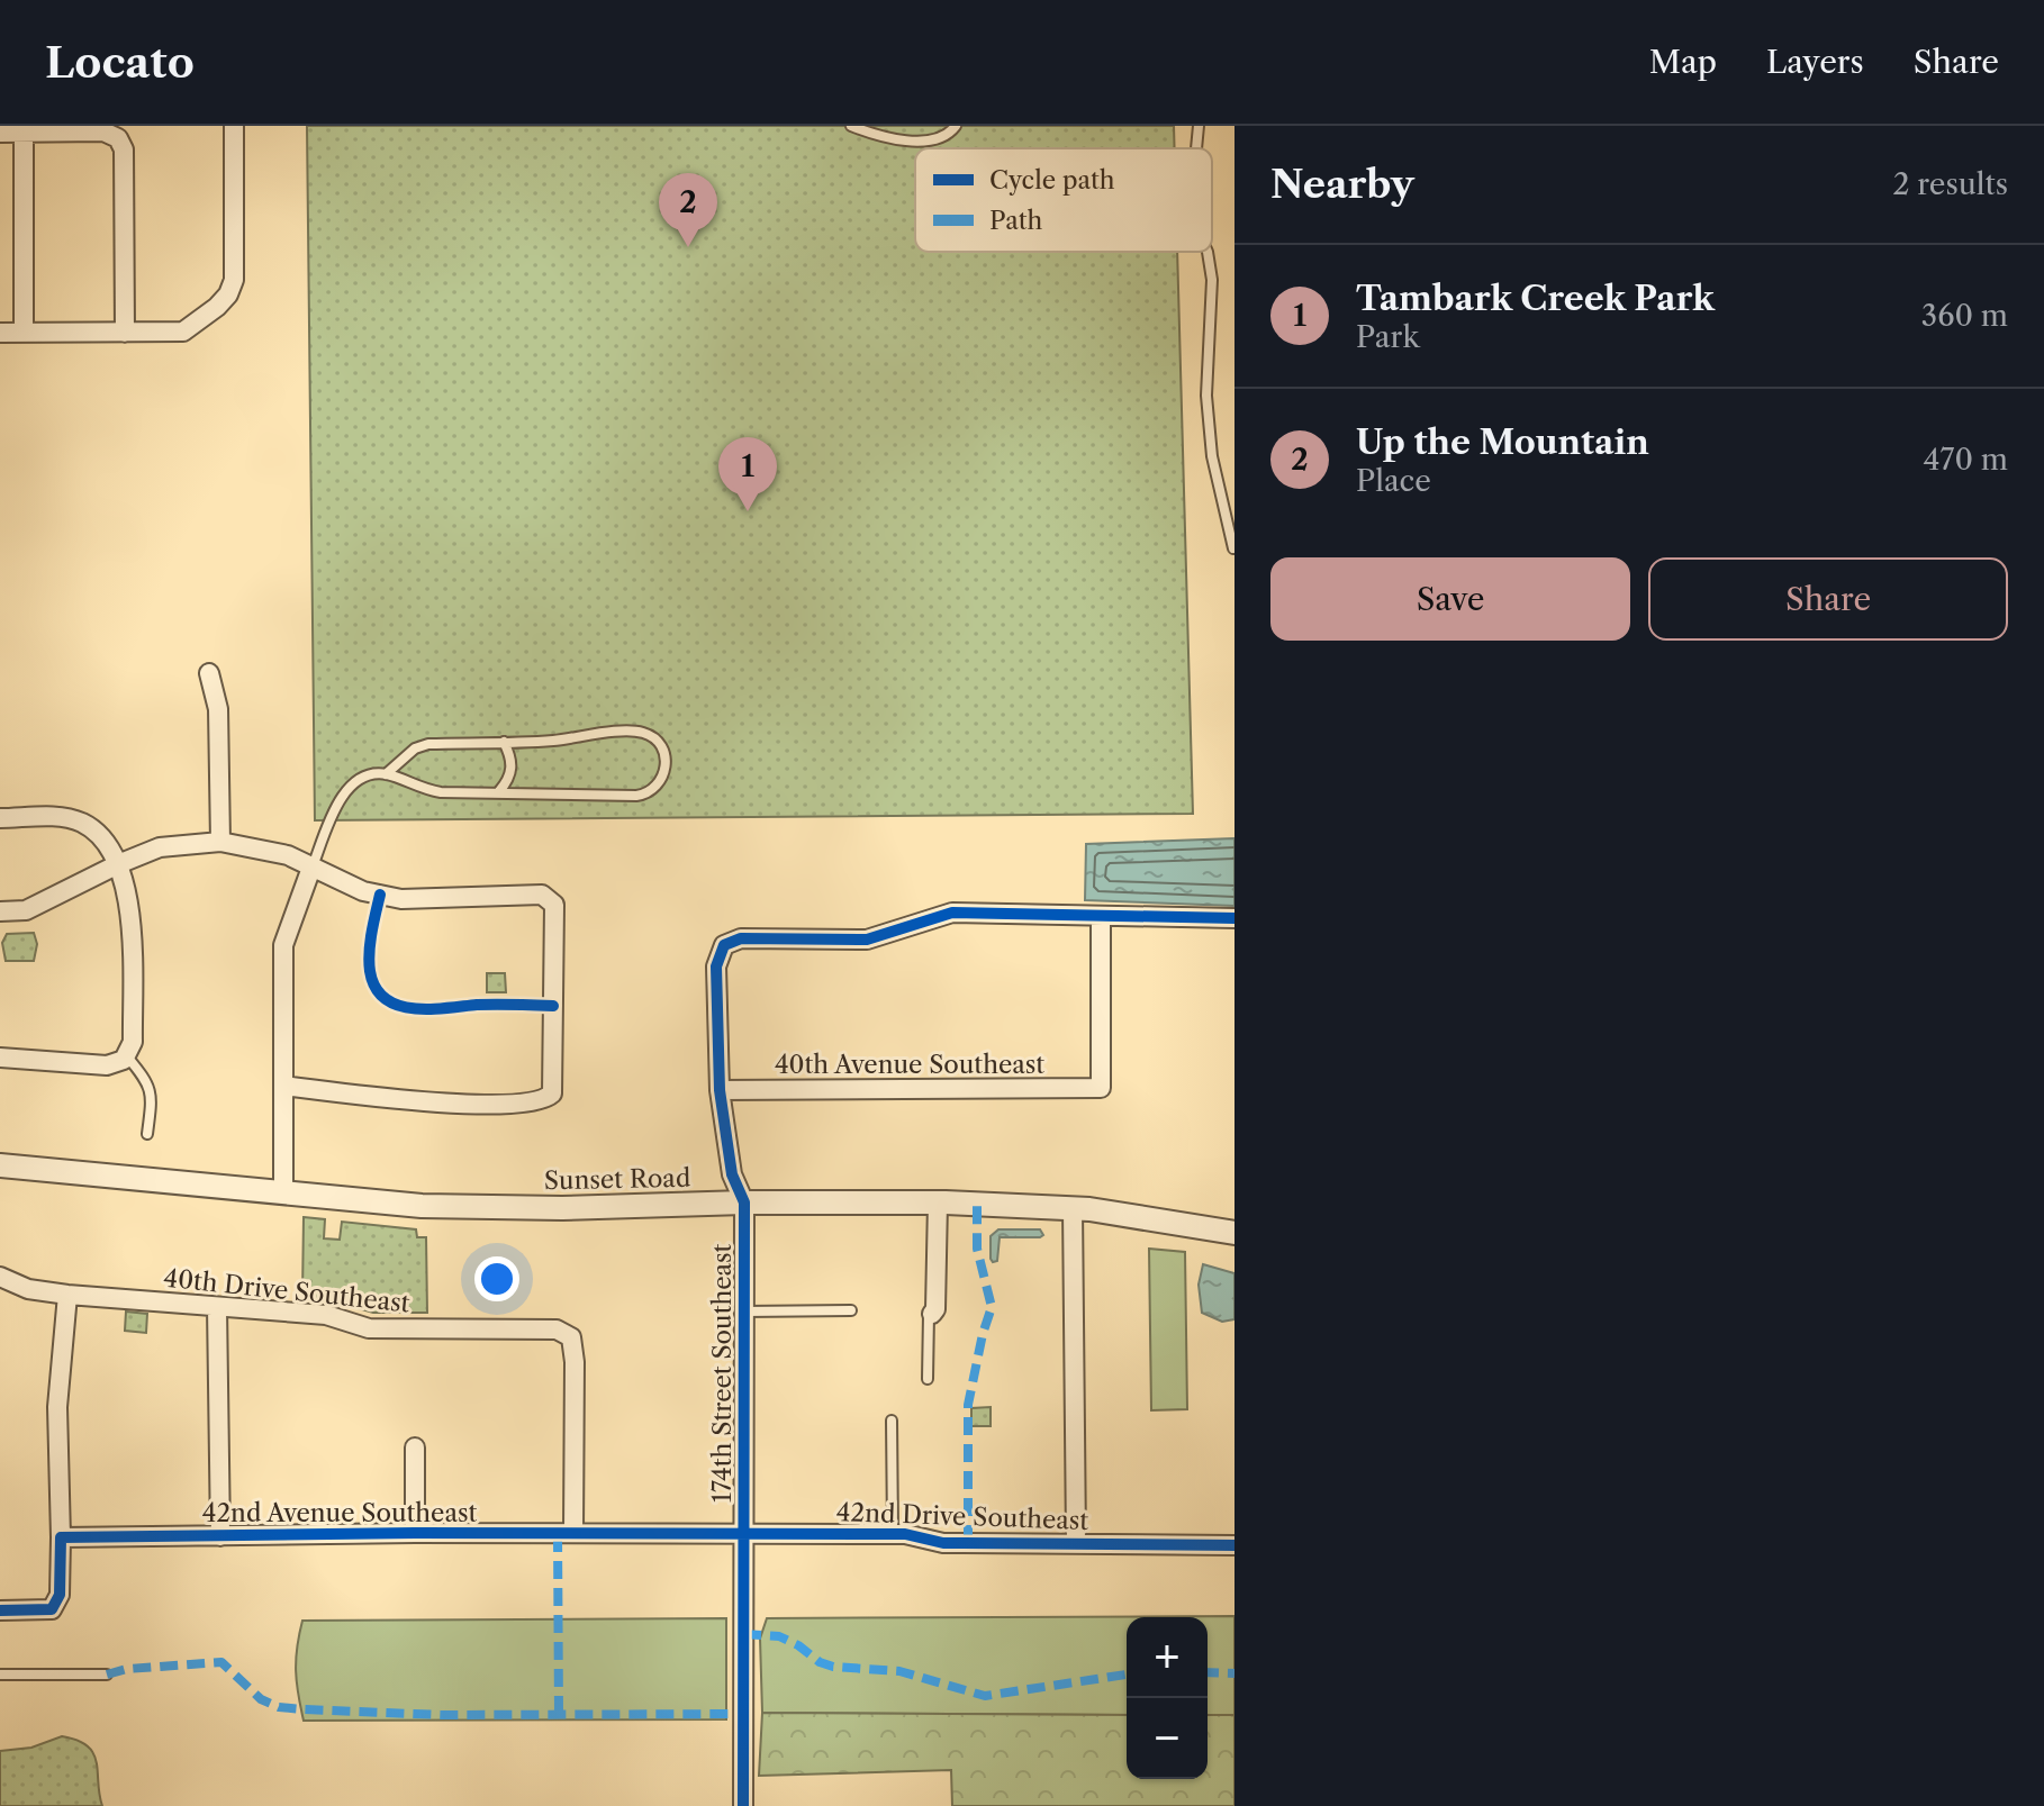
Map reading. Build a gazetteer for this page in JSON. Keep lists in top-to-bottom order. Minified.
{"streets":{"street":["40th Avenue Southeast","Sunset Road","40th Drive Southeast","174th Street Southeast","42nd Avenue Southeast","42nd Drive Southeast"]},"crossings":[["40th Avenue Southeast","174th Street Southeast"],["Sunset Road","174th Street Southeast"],["40th Drive Southeast","42nd Avenue Southeast"],["174th Street Southeast","42nd Avenue Southeast"],["174th Street Southeast","42nd Drive Southeast"],["42nd Avenue Southeast","42nd Drive Southeast"]],"legend":["Cycle path","Path"],"page":{"header":"Locato","nav":["Map","Layers","Share"],"heading":["Nearby","2 results"],"pins":["2","1"],"list":[{"mark":"1","name":"Tambark Creek Park","note":"Park","value":"360 m"},{"mark":"2","name":"Up the Mountain","note":"Place","value":"470 m"}],"buttons":["Save","Share"],"map_buttons":["+","−"]}}
